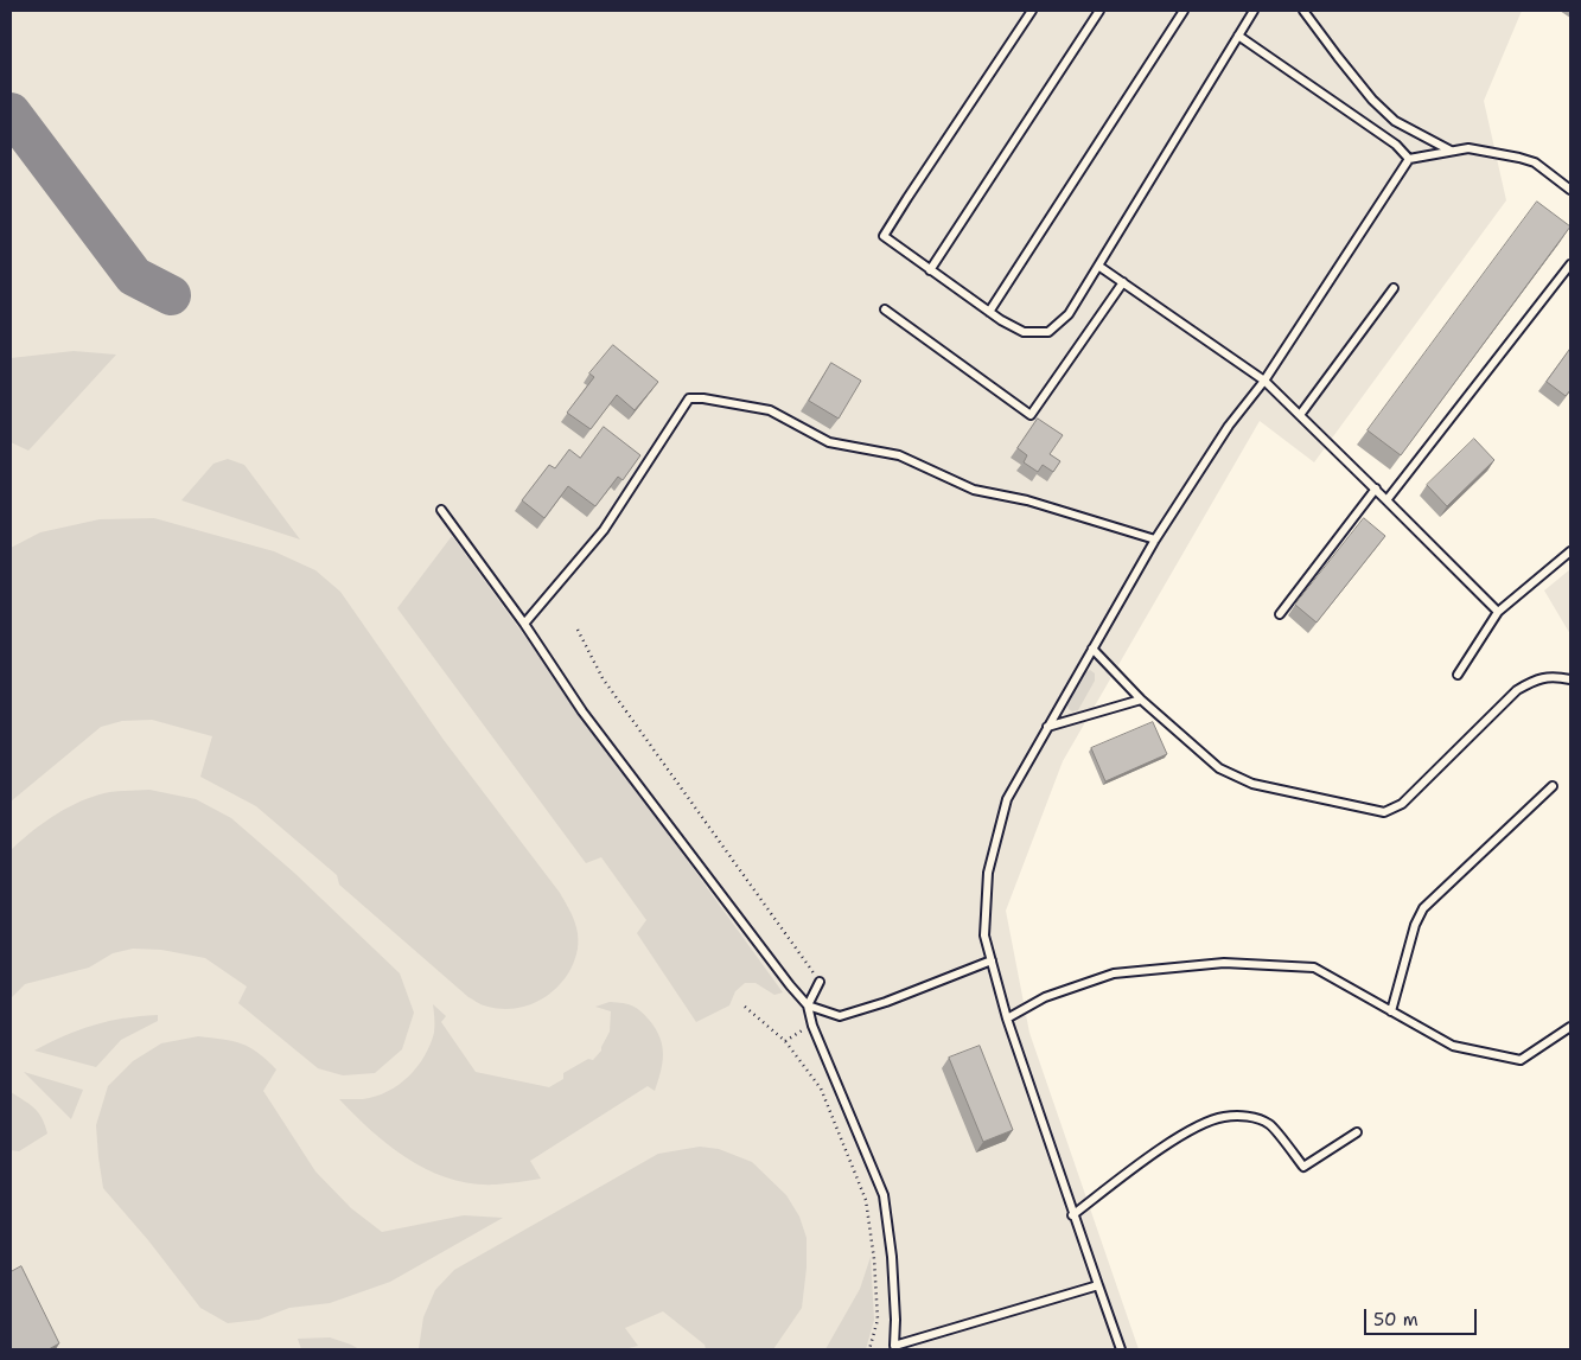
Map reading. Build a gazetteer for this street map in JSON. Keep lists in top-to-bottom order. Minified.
{"scale_bar":"50 m"}
